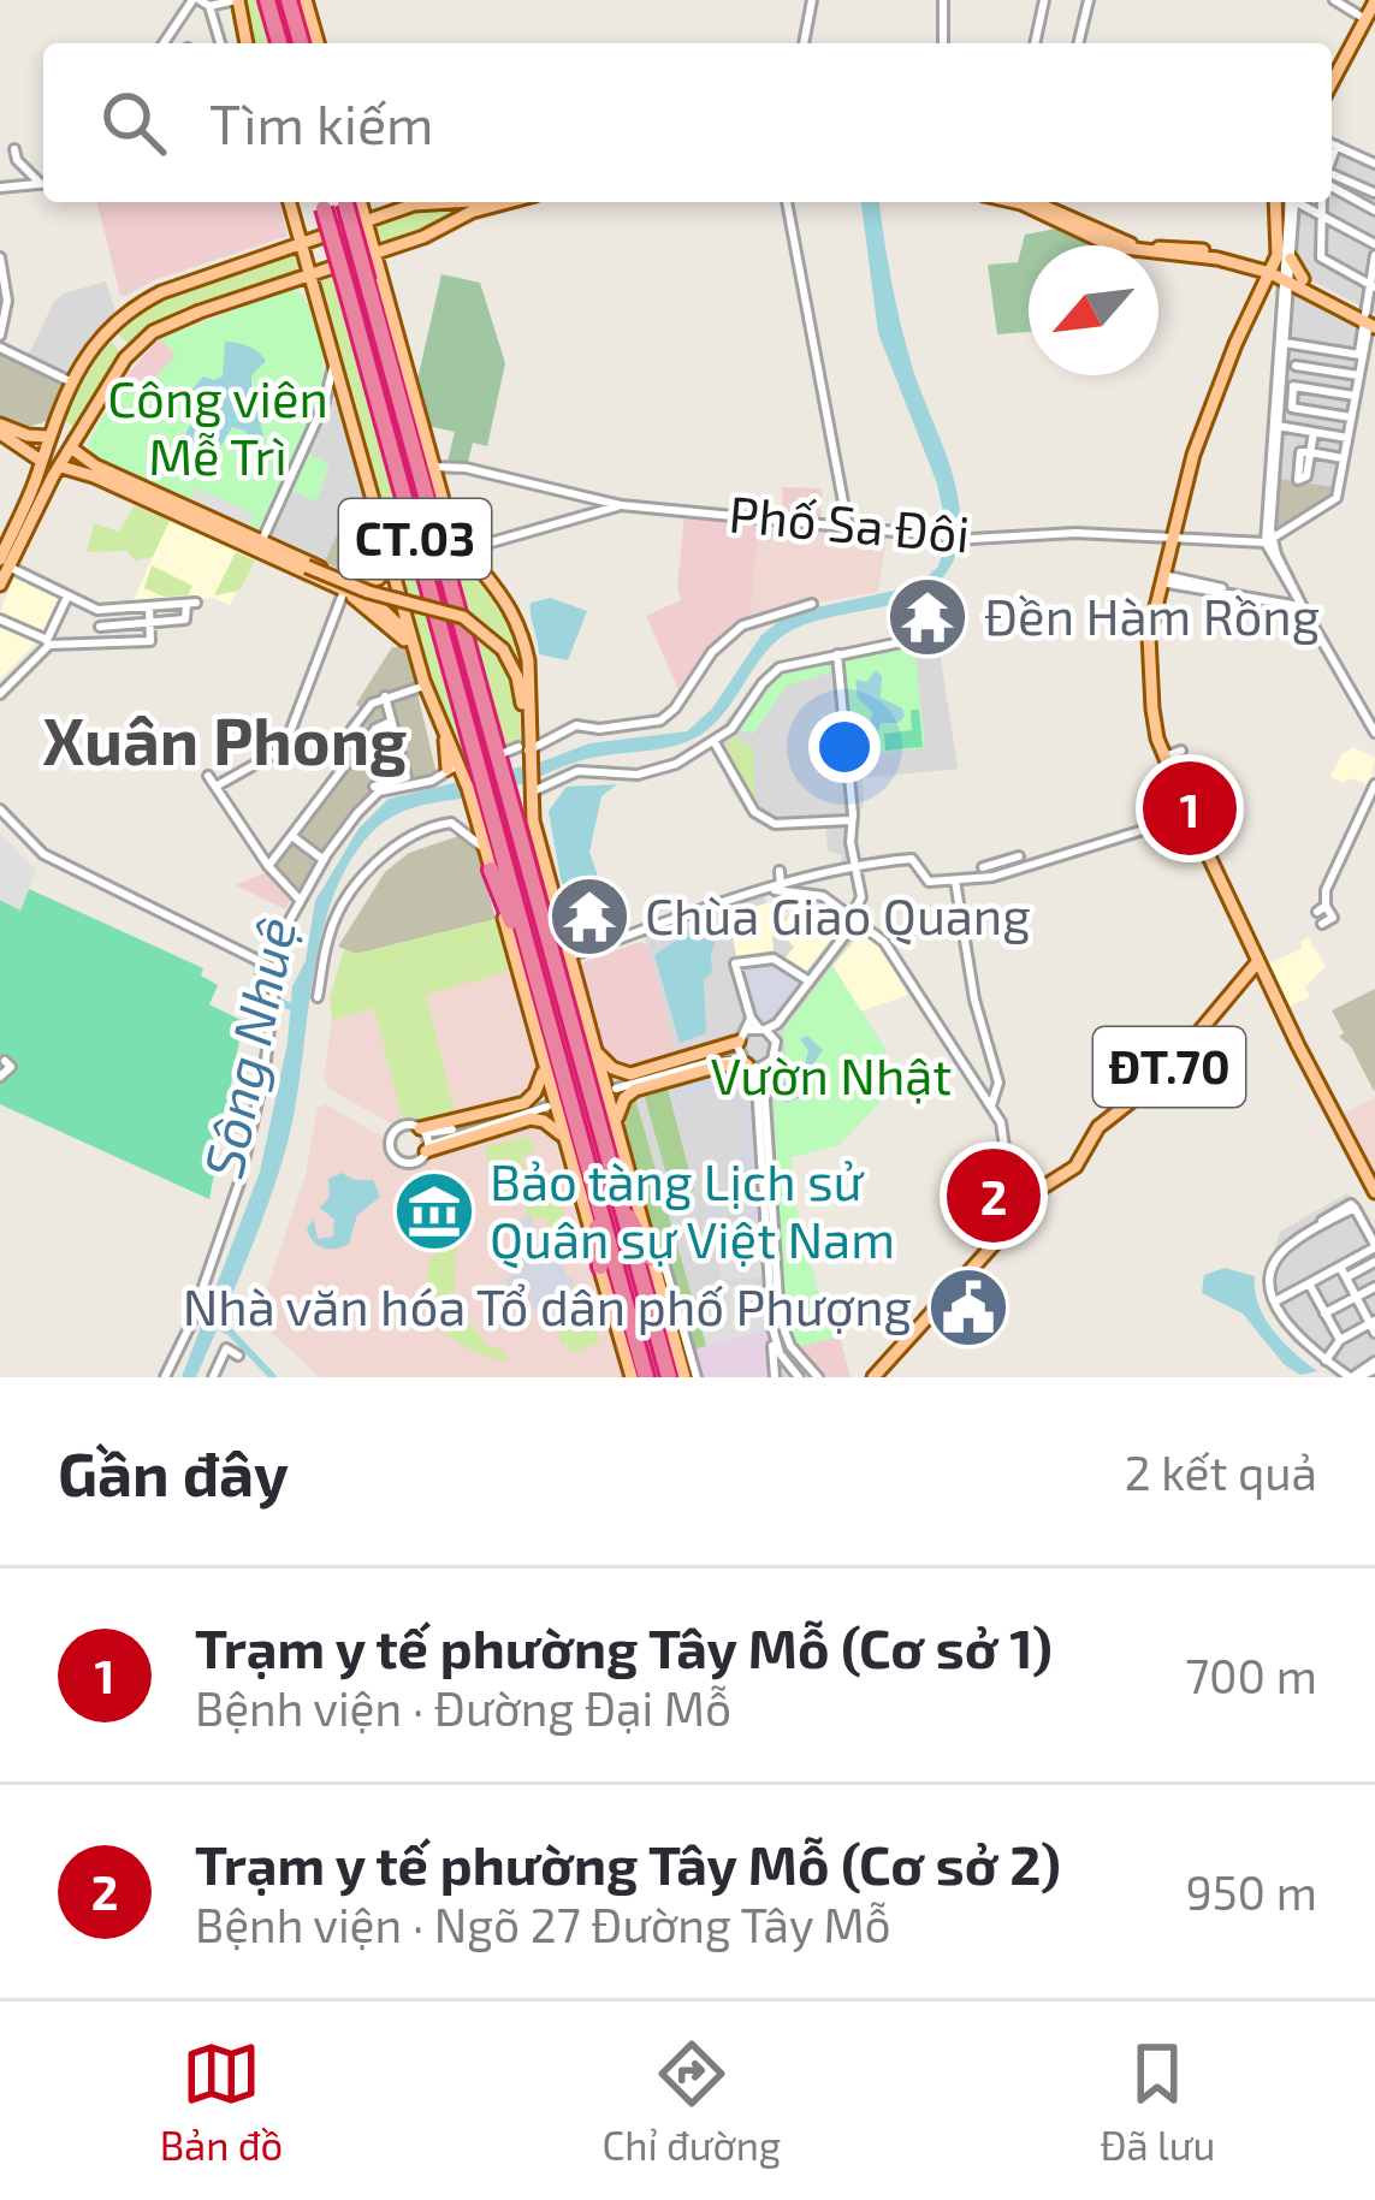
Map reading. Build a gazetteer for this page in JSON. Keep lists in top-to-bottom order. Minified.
{"streets":{"highway":["CT.03"],"main road":["ĐT.70"],"street":["Phố Sa Đôi"]},"crossings":[["Phố Sa Đôi","ĐT.70"]],"districts":["Xuân Phong"],"water":["Sông Nhuệ"],"parks":["Công viên Mễ Trì","Vườn Nhật"],"places":{"temple":["Đền Hàm Rồng","Chùa Giao Quang"],"museum":["Bảo tàng Lịch sử Quân sự Việt Nam"],"public building":["Nhà văn hóa Tổ dân phố Phượng"]},"north":"bottom left","page":{"search":"Tìm kiếm","pins":["1","2"],"heading":["Gần đây","2 kết quả"],"list":[{"mark":"1","name":"Trạm y tế phường Tây Mỗ (Cơ sở 1)","note":"Bệnh viện · Đường Đại Mỗ","value":"700 m"},{"mark":"2","name":"Trạm y tế phường Tây Mỗ (Cơ sở 2)","note":"Bệnh viện · Ngõ 27 Đường Tây Mỗ","value":"950 m"}],"nav":["Bản đồ","Chỉ đường","Đã lưu"]}}
